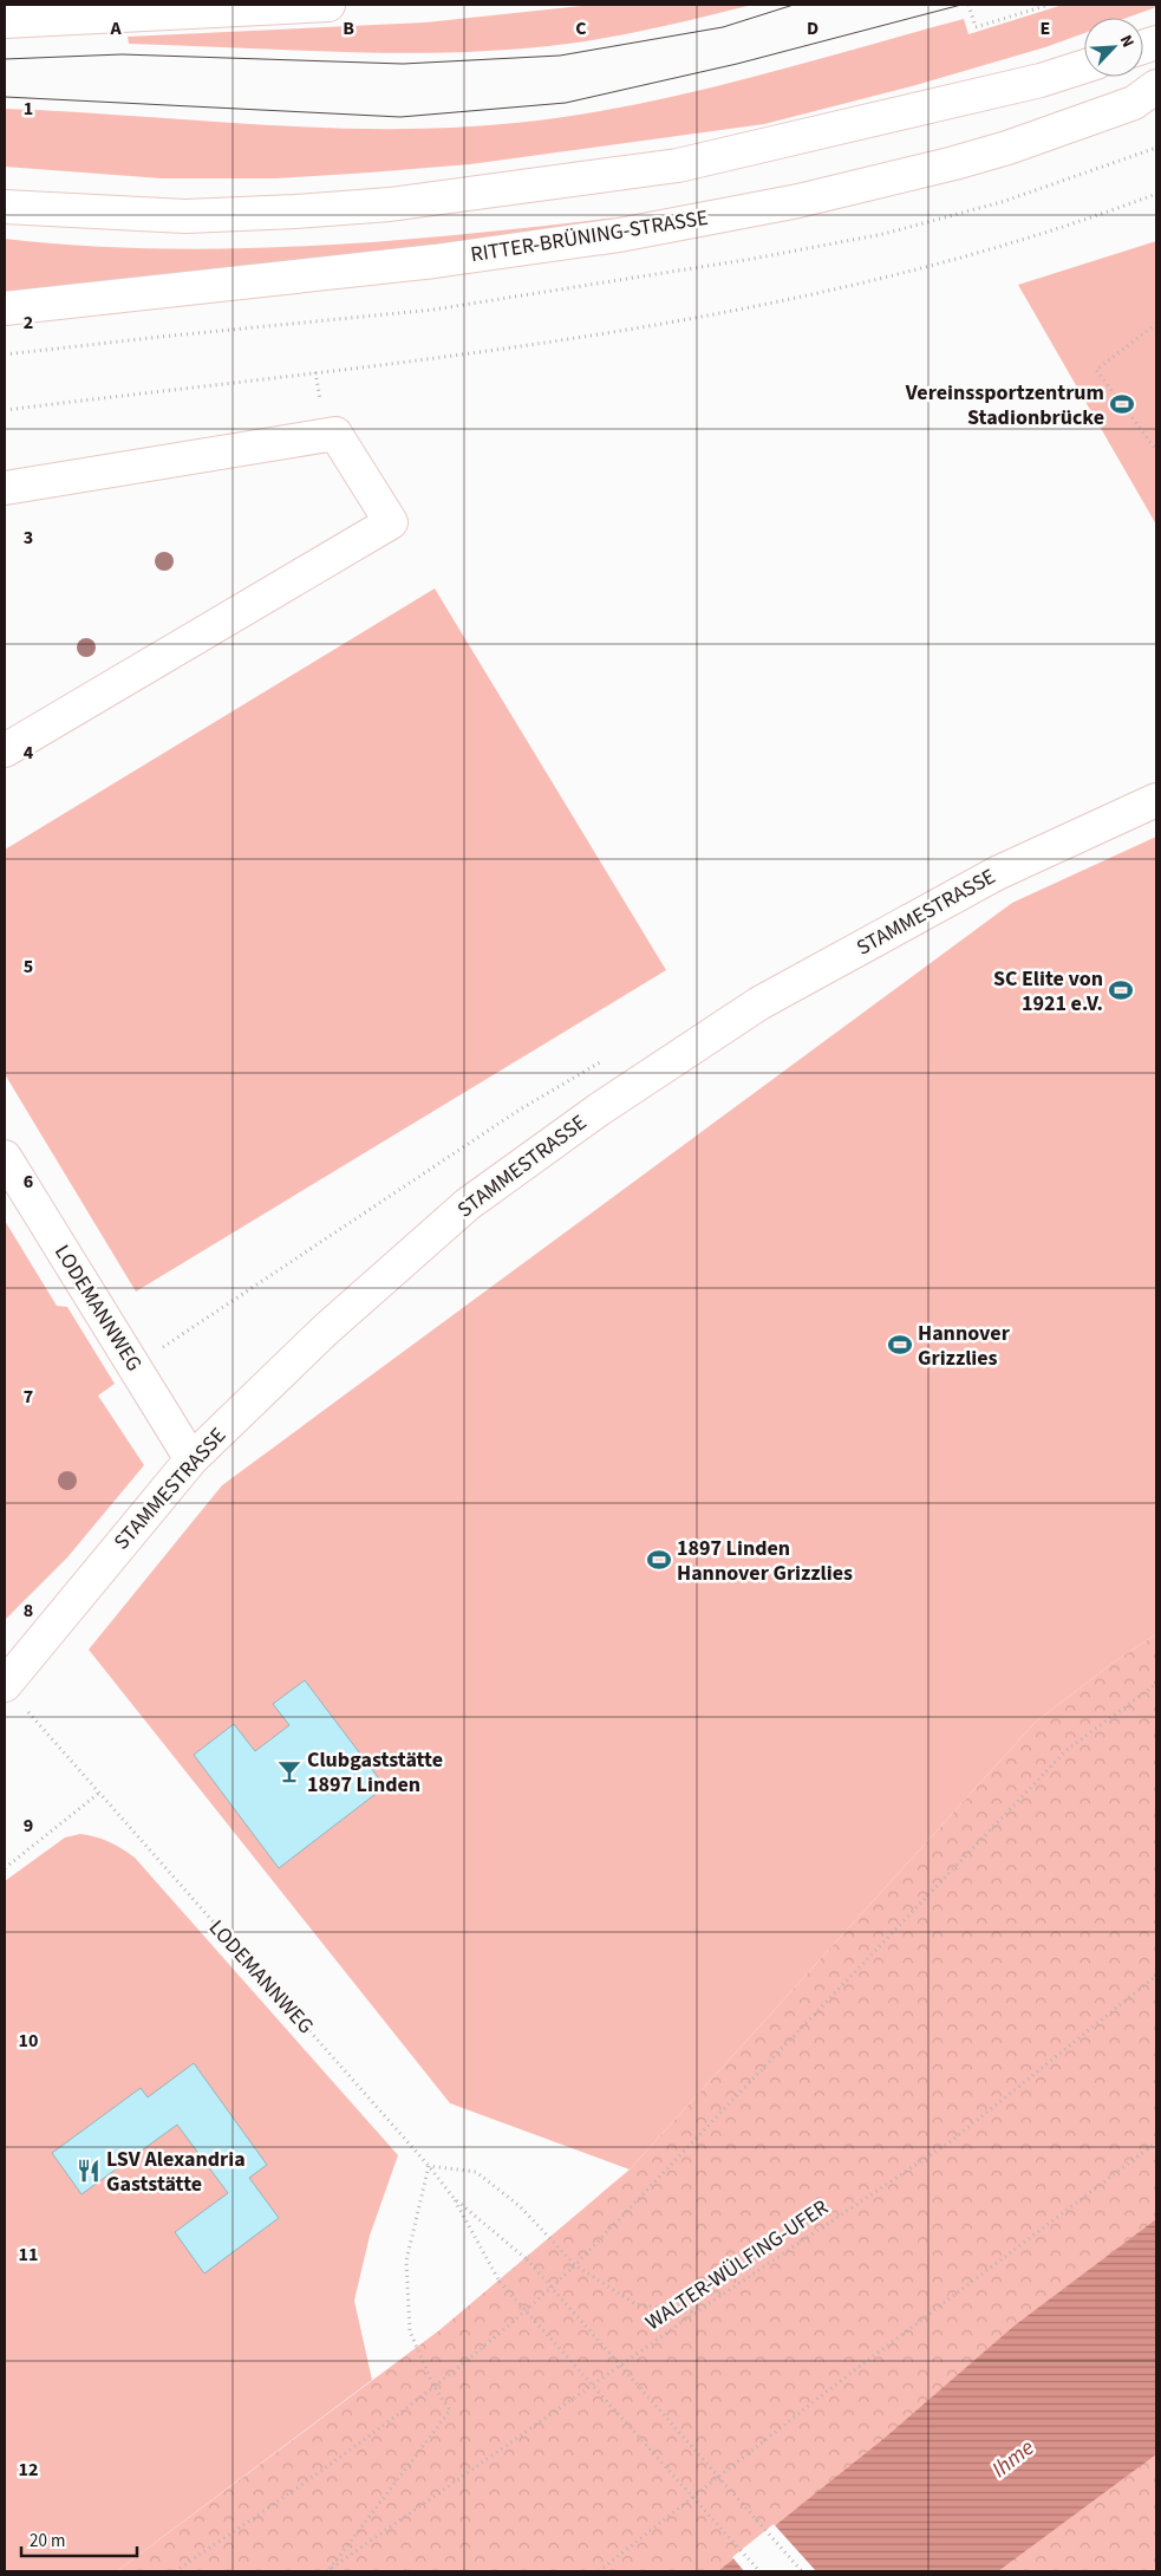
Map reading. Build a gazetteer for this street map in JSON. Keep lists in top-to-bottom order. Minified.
{"streets":{"street":["RITTER-BRÜNING-STRASSE","STAMMESTRASSE","LODEMANNWEG"],"path":["WALTER-WÜLFING-UFER"]},"crossings":[["STAMMESTRASSE","LODEMANNWEG"]],"water":["Ihme"],"places":{"sports":["Vereinssportzentrum Stadionbrücke","SC Elite von 1921 e.V.","Hannover Grizzlies","1897 Linden Hannover Grizzlies"],"bar":["Clubgaststätte 1897 Linden"],"restaurant":["LSV Alexandria Gaststätte"]},"scale_bar":"20 m","north":"top right","grid":{"columns":["A","B","C","D","E"],"rows":["1","2","3","4","5","6","7","8","9","10","11","12"]}}
